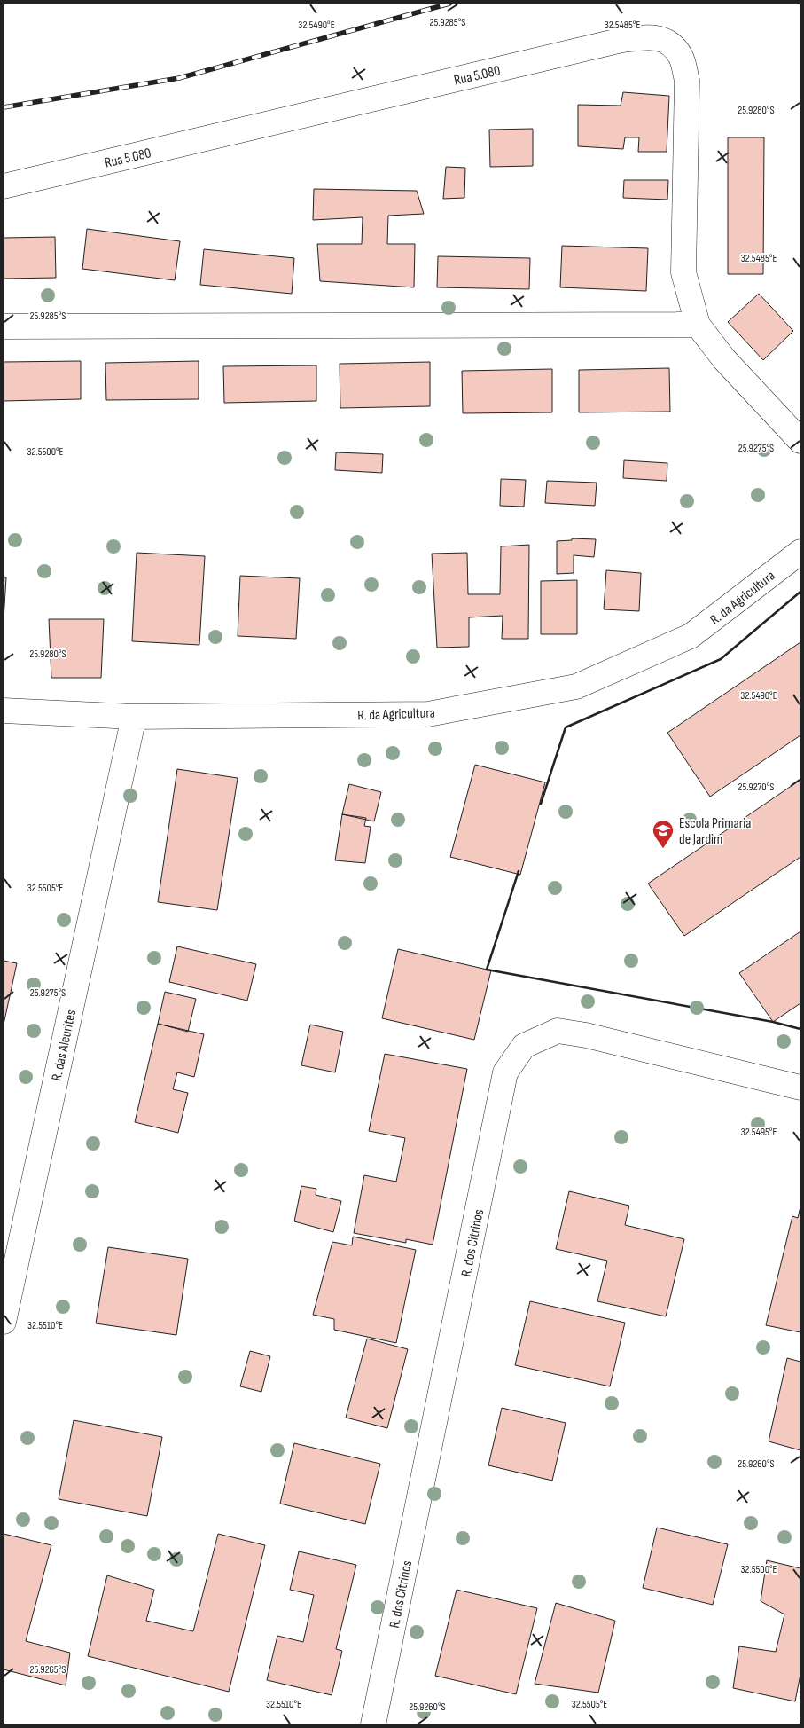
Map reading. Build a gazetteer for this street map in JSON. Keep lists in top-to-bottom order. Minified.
{"streets":{"street":["Rua 5.080","R. da Agricultura","R. das Aleurites","R. dos Citrinos"]},"crossings":[["R. da Agricultura","R. das Aleurites"]],"places":{"school or university":["Escola Primaria de Jardim"]},"coordinates":["25.9285°S","32.5490°E","32.5485°E","25.9280°S","25.9275°S","32.5500°E","25.9270°S","32.5505°E","32.5495°E","32.5510°E","25.9260°S","25.9265°S"]}
